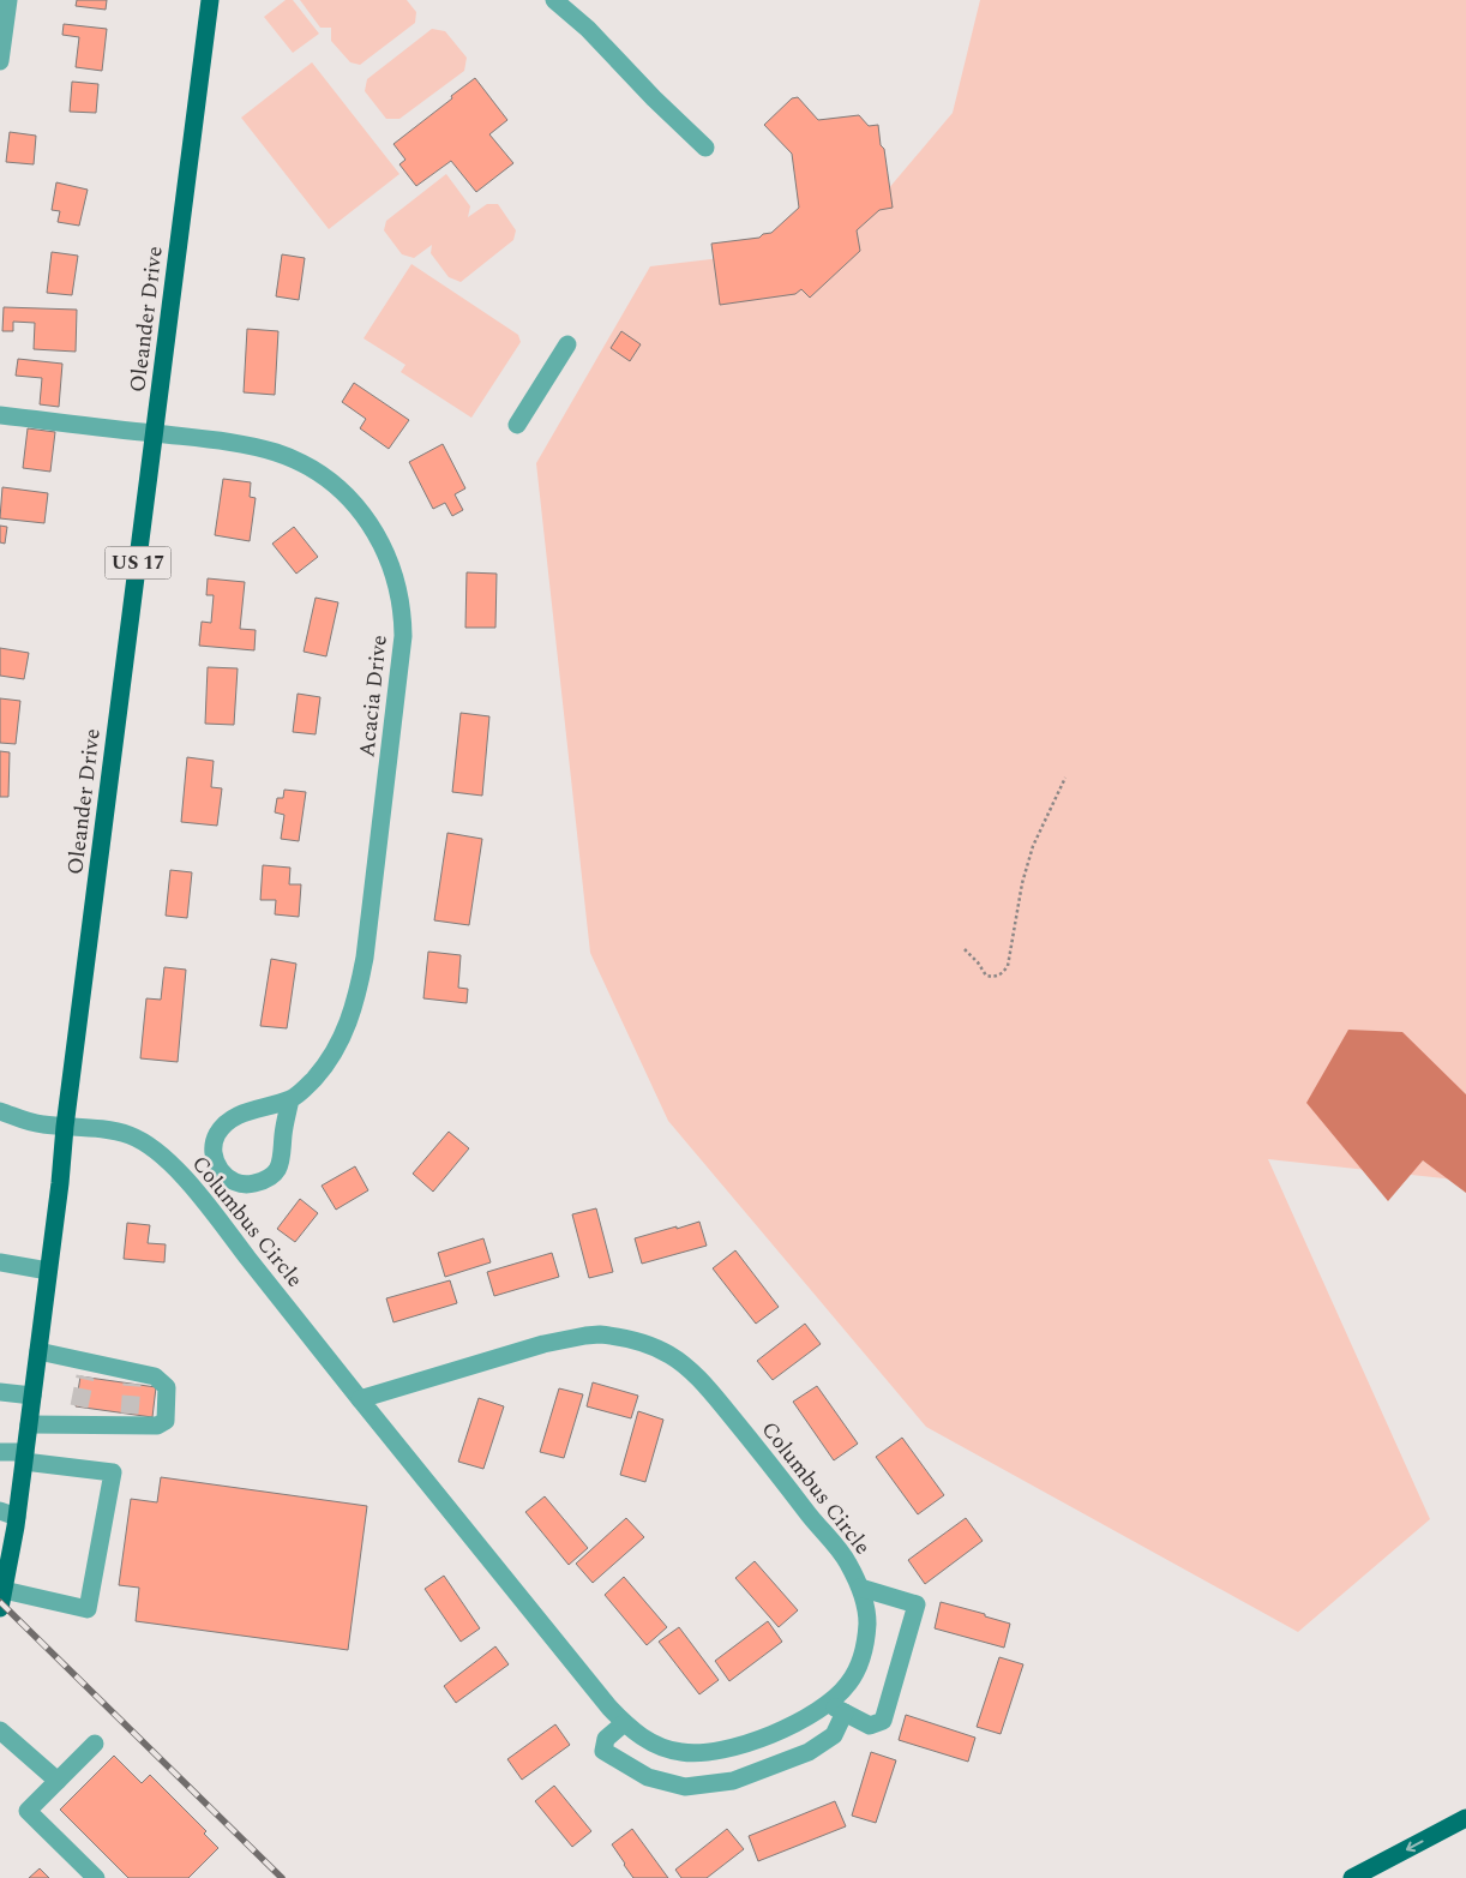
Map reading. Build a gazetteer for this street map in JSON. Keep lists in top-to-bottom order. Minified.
{"streets":{"main road":["Oleander Drive","US 17"],"street":["Acacia Drive","Columbus Circle"]},"crossings":[["Oleander Drive","Acacia Drive"],["Oleander Drive","Columbus Circle"]]}
